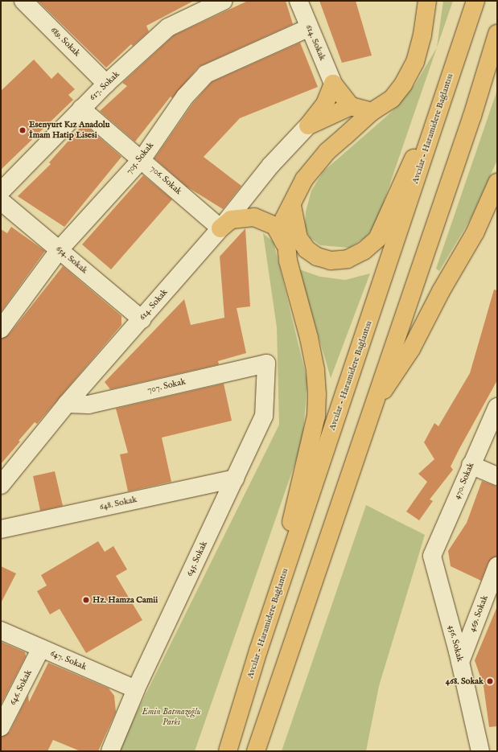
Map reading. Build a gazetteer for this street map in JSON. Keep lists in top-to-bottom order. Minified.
{"streets":{"main road":["Avcılar - Haramidere Bağlantısı"],"street":["689. Sokak","614. Sokak","617. Sokak","705. Sokak","706. Sokak","654. Sokak","707. Sokak","470. Sokak","648. Sokak","645. Sokak","469. Sokak","456. Sokak","647. Sokak","646. Sokak"]},"crossings":[["689. Sokak","617. Sokak"],["614. Sokak","705. Sokak"],["614. Sokak","706. Sokak"],["614. Sokak","654. Sokak"],["614. Sokak","707. Sokak"],["617. Sokak","706. Sokak"],["705. Sokak","706. Sokak"],["705. Sokak","654. Sokak"],["707. Sokak","645. Sokak"],["470. Sokak","456. Sokak"],["648. Sokak","645. Sokak"],["645. Sokak","647. Sokak"],["469. Sokak","456. Sokak"],["647. Sokak","646. Sokak"]],"parks":["Emin Batmazoğlu Parkı"],"places":["Esenyurt Kız Anadolu İmam Hatip Lisesi","Hz. Hamza Camii","468. Sokak"]}
